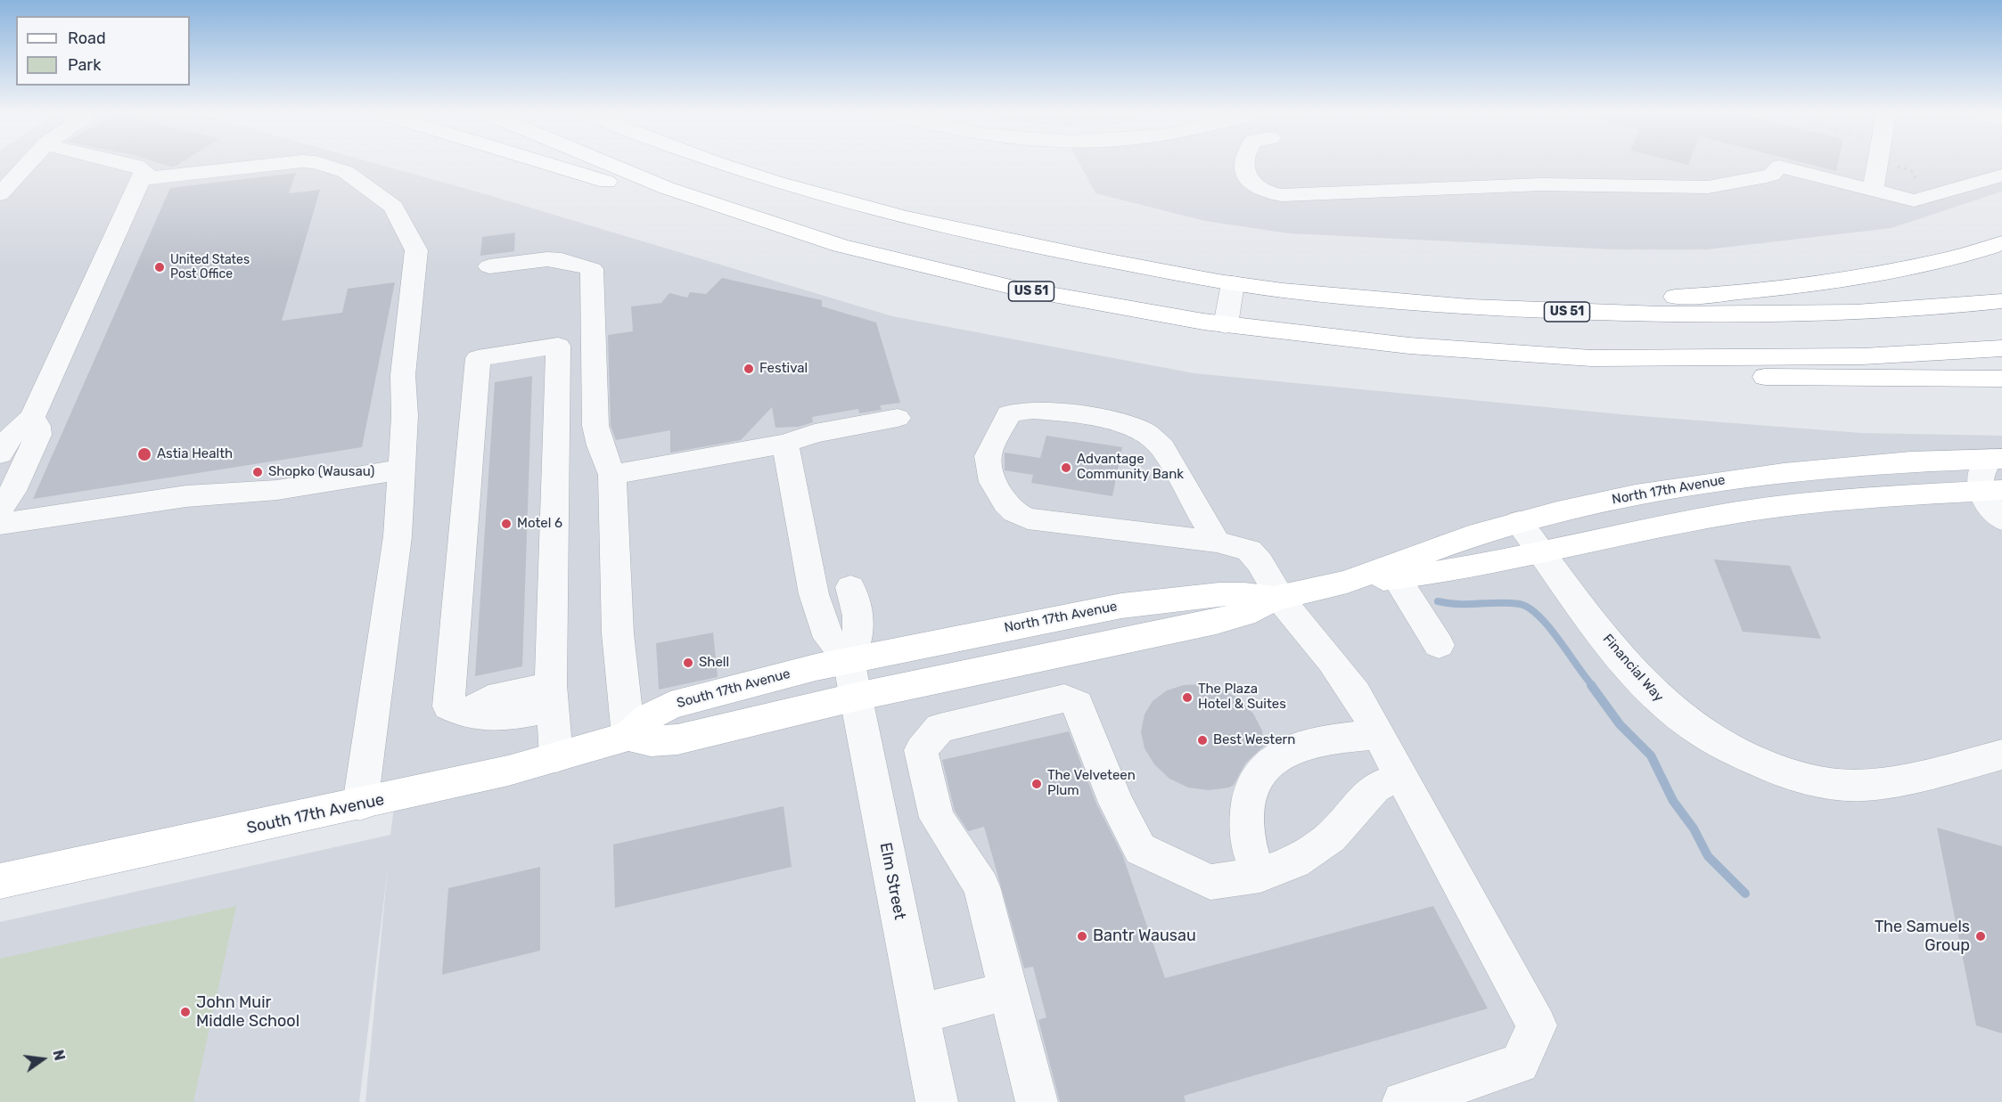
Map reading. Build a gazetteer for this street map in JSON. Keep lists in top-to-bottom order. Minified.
{"streets":{"main road":["US 51","North 17th Avenue","South 17th Avenue"],"street":["Financial Way","Elm Street"]},"crossings":[["North 17th Avenue","Financial Way"],["North 17th Avenue","South 17th Avenue"],["North 17th Avenue","Elm Street"],["South 17th Avenue","Elm Street"]],"places":["United States Post Office","Festival","Astia Health","Advantage Community Bank","Shopko (Wausau)","Motel 6","Shell","The Plaza Hotel & Suites","Best Western","The Velveteen Plum","Bantr Wausau","The Samuels Group","John Muir Middle School"],"legend":["Road","Park"],"north":"right"}
